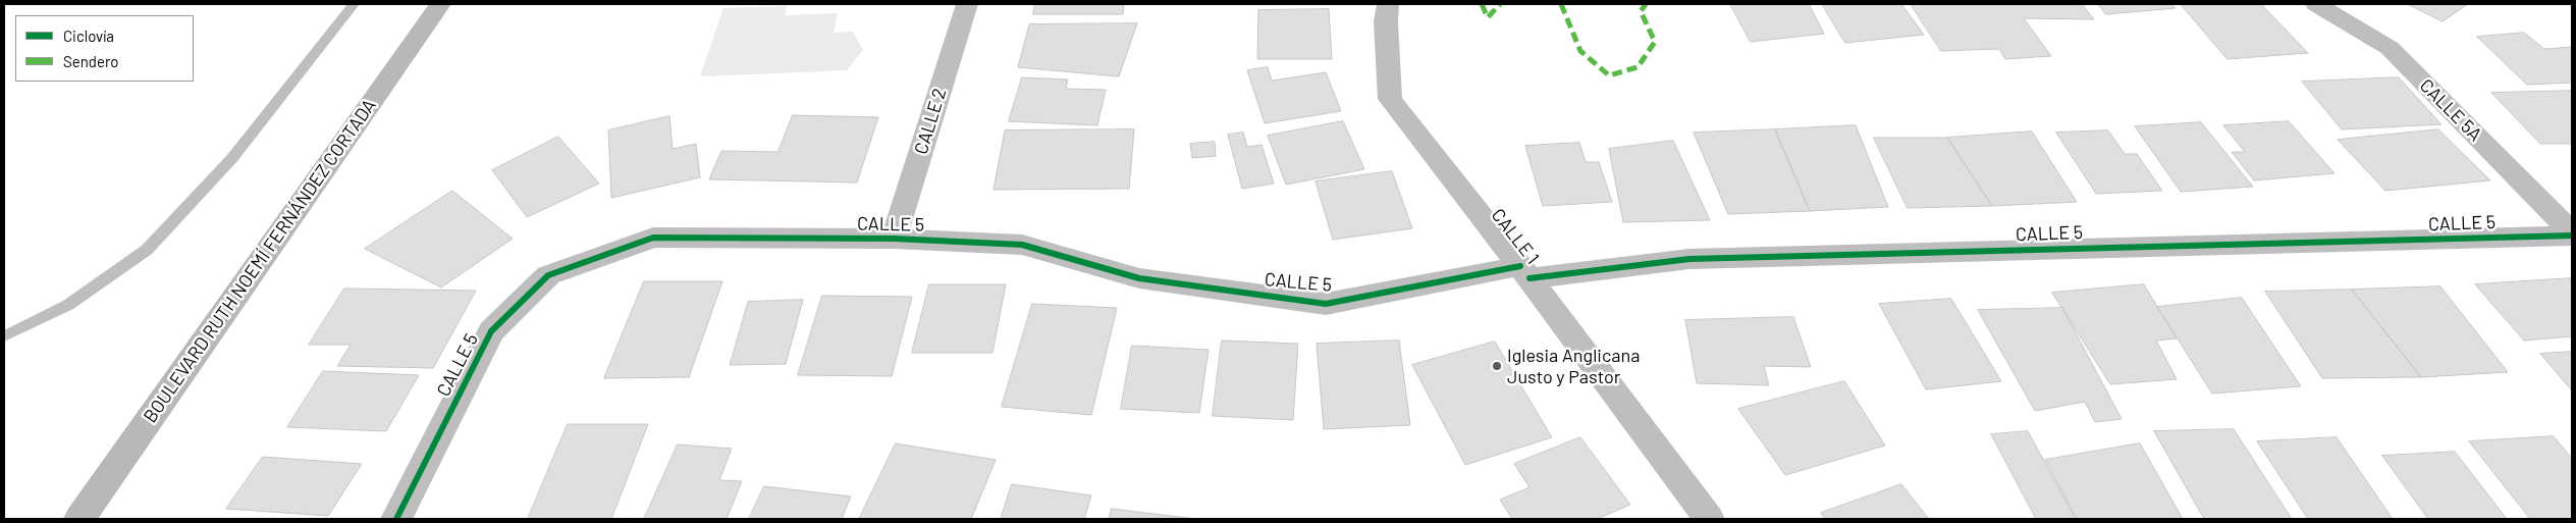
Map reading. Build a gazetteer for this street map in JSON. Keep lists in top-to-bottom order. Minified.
{"streets":{"street":["CALLE 5A","CALLE 2","CALLE 5","CALLE 1","BOULEVARD RUTH NOEMÍ FERNÁNDEZ CORTADA"]},"crossings":[["CALLE 5A","CALLE 5"],["CALLE 2","CALLE 5"],["CALLE 5","CALLE 1"]],"places":["Iglesia Anglicana Justo y Pastor"],"legend":["Ciclovía","Sendero"]}
